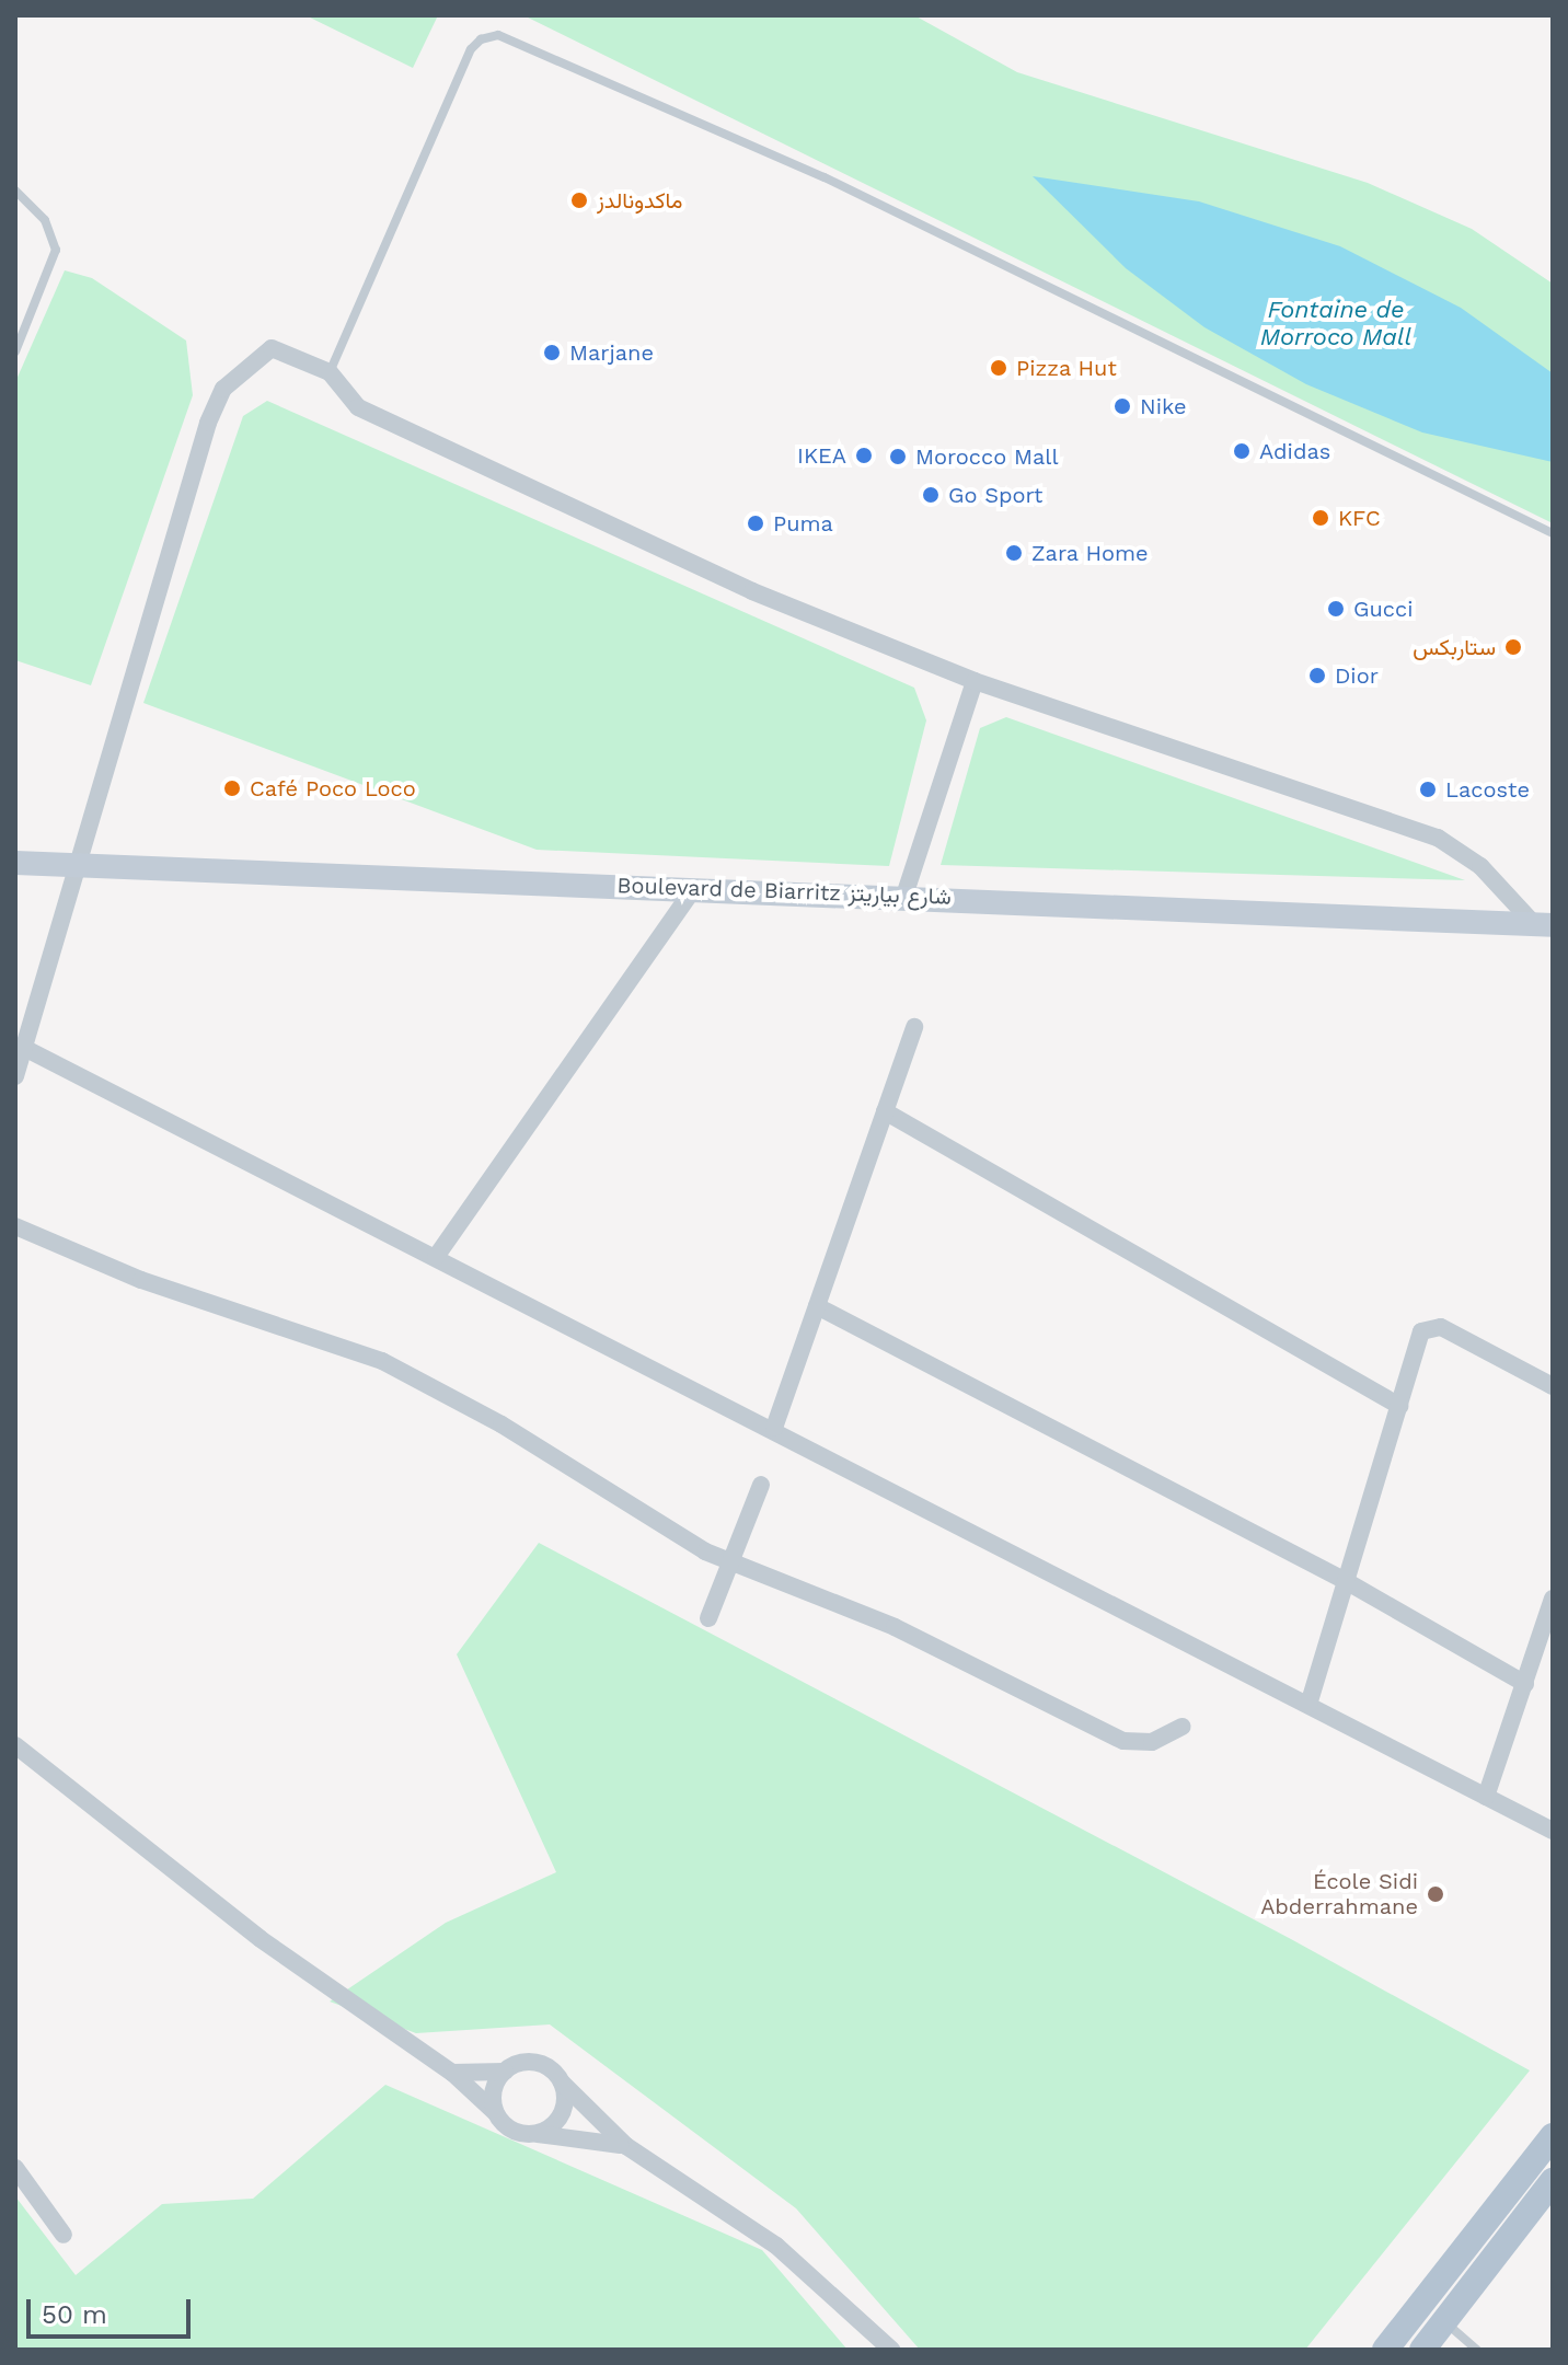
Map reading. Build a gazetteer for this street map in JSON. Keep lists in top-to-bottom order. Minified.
{"streets":{"street":["Boulevard de Biarritz شارع بياريتز"]},"water":["Fontaine de Morroco Mall"],"places":["ماكدونالدز","Marjane","Pizza Hut","Nike","Adidas","IKEA","Morocco Mall","Go Sport","KFC","Puma","Zara Home","Gucci","ستاربكس","Dior","Café Poco Loco","Lacoste","École Sidi Abderrahmane"],"scale_bar":"50 m"}
